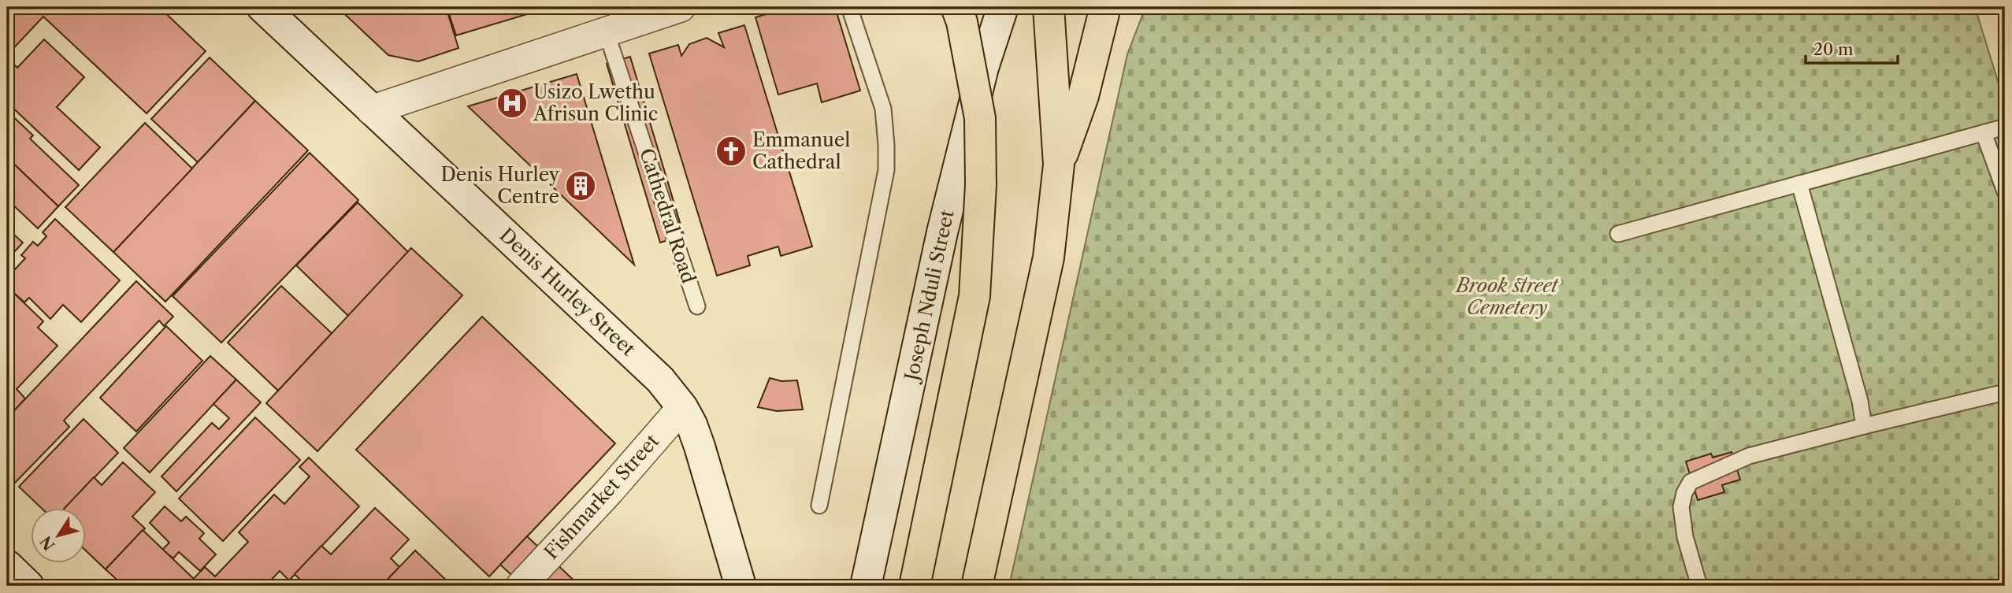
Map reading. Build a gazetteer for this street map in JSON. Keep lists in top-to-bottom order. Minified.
{"streets":{"street":["Denis Hurley Street","Joseph Nduli Street","Fishmarket Street"],"lane":["Cathedral Road"]},"crossings":[["Denis Hurley Street","Fishmarket Street"]],"parks":["Brook street Cemetery"],"places":{"hospital":["Usizo Lwethu Afrisun Clinic"],"church":["Emmanuel Cathedral"],"building":["Denis Hurley Centre"]},"scale_bar":"20 m","north":"bottom left"}
